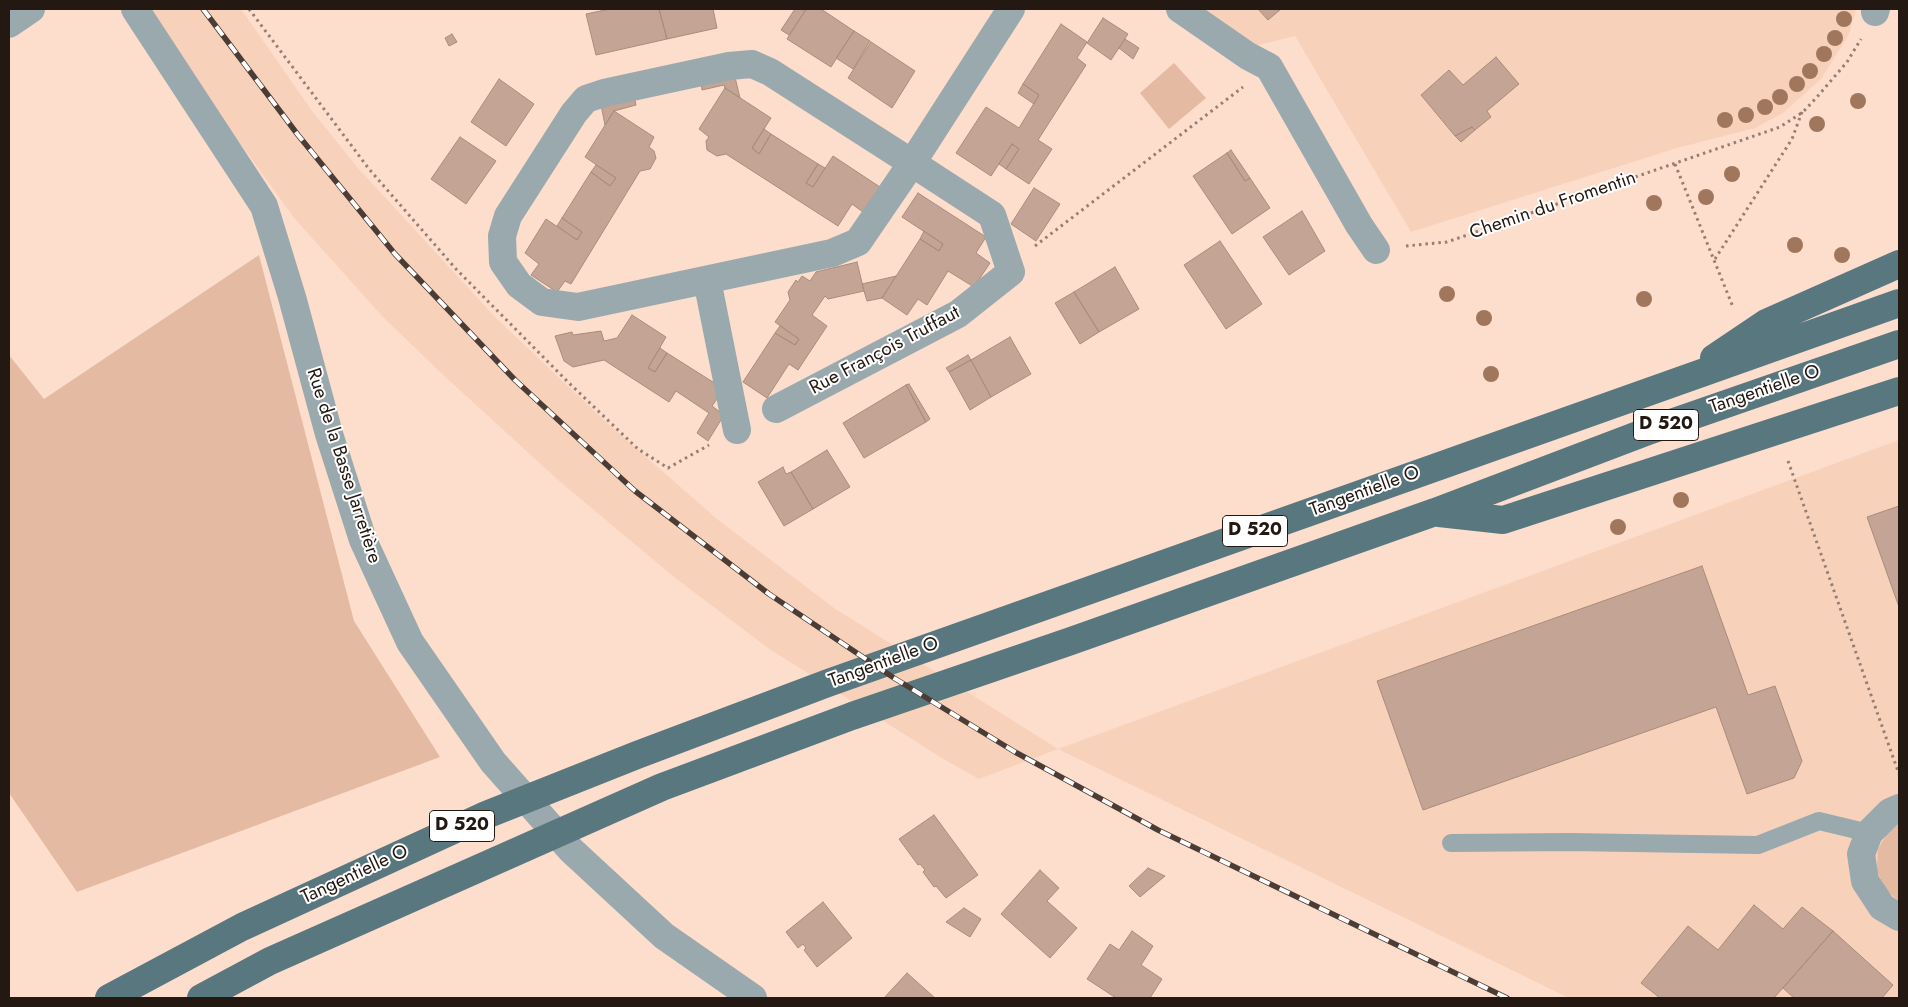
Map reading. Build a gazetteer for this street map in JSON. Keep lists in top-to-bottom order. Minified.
{"streets":{"main road":["Tangentielle O","D 520"],"street":["Rue François Truffaut","Rue de la Basse Jarretière"],"path":["Chemin du Fromentin"]},"crossings":[["Tangentielle O","D 520"]]}
